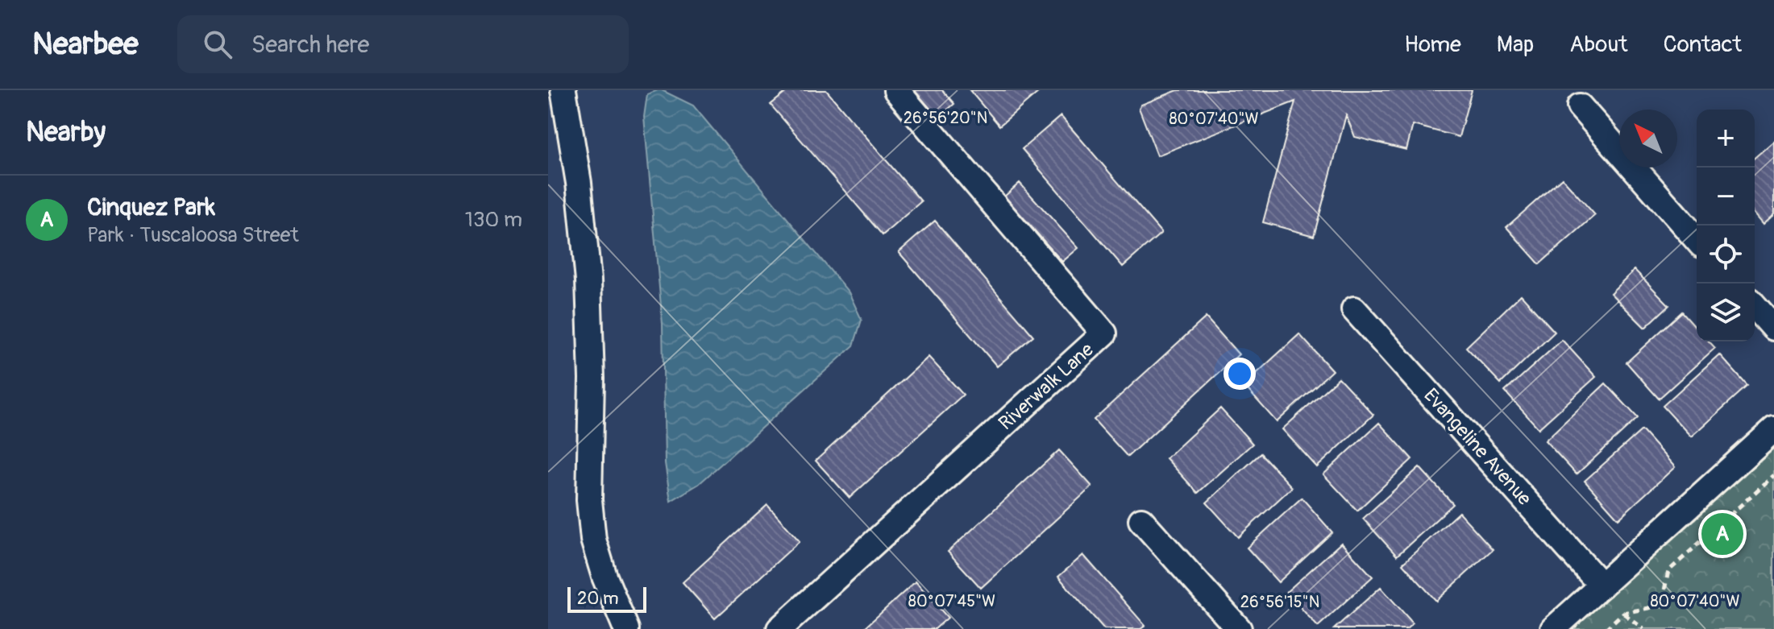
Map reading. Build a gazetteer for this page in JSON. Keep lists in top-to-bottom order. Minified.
{"streets":{"street":["Riverwalk Lane","Evangeline Avenue"]},"scale_bar":"20 m","north":"top left","page":{"header":"Nearbee","search":"Search here","nav":["Home","Map","About","Contact"],"heading":"Nearby","map_buttons":["+","−"],"list":[{"mark":"A","name":"Cinquez Park","note":"Park · Tuscaloosa Street","value":"130 m"}],"pins":"A","scale":"20 m"},"coordinates":["26°56'20\"N","80°07'40\"W","80°07'45\"W","26°56'15\"N"]}
